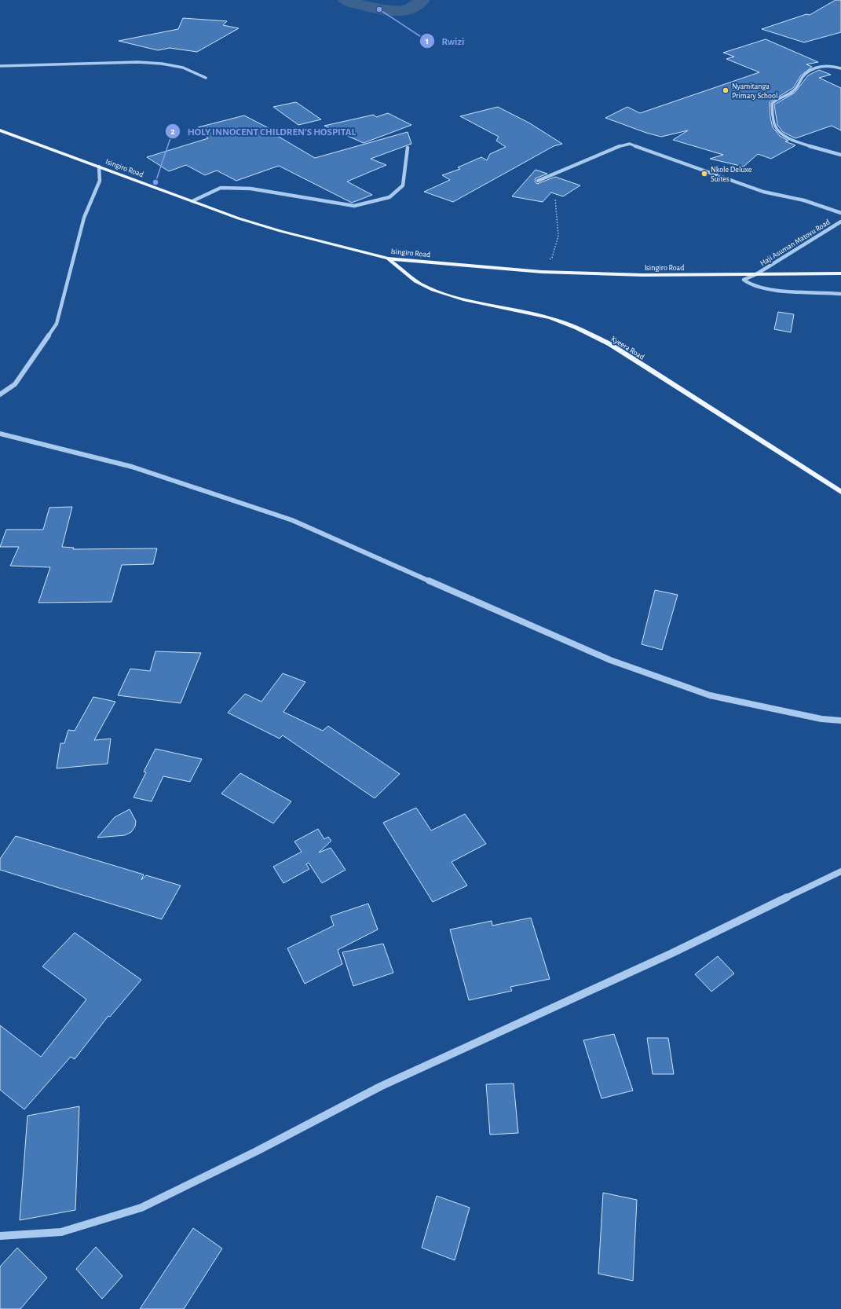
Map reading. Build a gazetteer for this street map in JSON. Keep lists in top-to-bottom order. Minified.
{"streets":{"main road":["Isingiro Road","Kyeera Road"],"street":["Haji Asuman Matovu Road"]},"crossings":[["Isingiro Road","Haji Asuman Matovu Road"],["Isingiro Road","Kyeera Road"]],"places":["Rwizi","Nyamitanga Primary School","Nkole Deluxe Suites","HOLY INNOCENT CHILDREN'S HOSPITAL"]}
